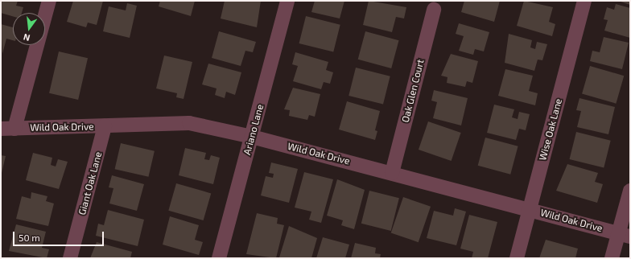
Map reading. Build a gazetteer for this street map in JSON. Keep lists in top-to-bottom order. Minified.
{"streets":{"street":["Oak Glen Court","Wild Oak Drive","Ariano Lane","Wise Oak Lane","Giant Oak Lane"]},"crossings":[["Oak Glen Court","Wild Oak Drive"],["Wild Oak Drive","Ariano Lane"],["Wild Oak Drive","Wise Oak Lane"],["Wild Oak Drive","Giant Oak Lane"]],"scale_bar":"50 m","north":"bottom"}
